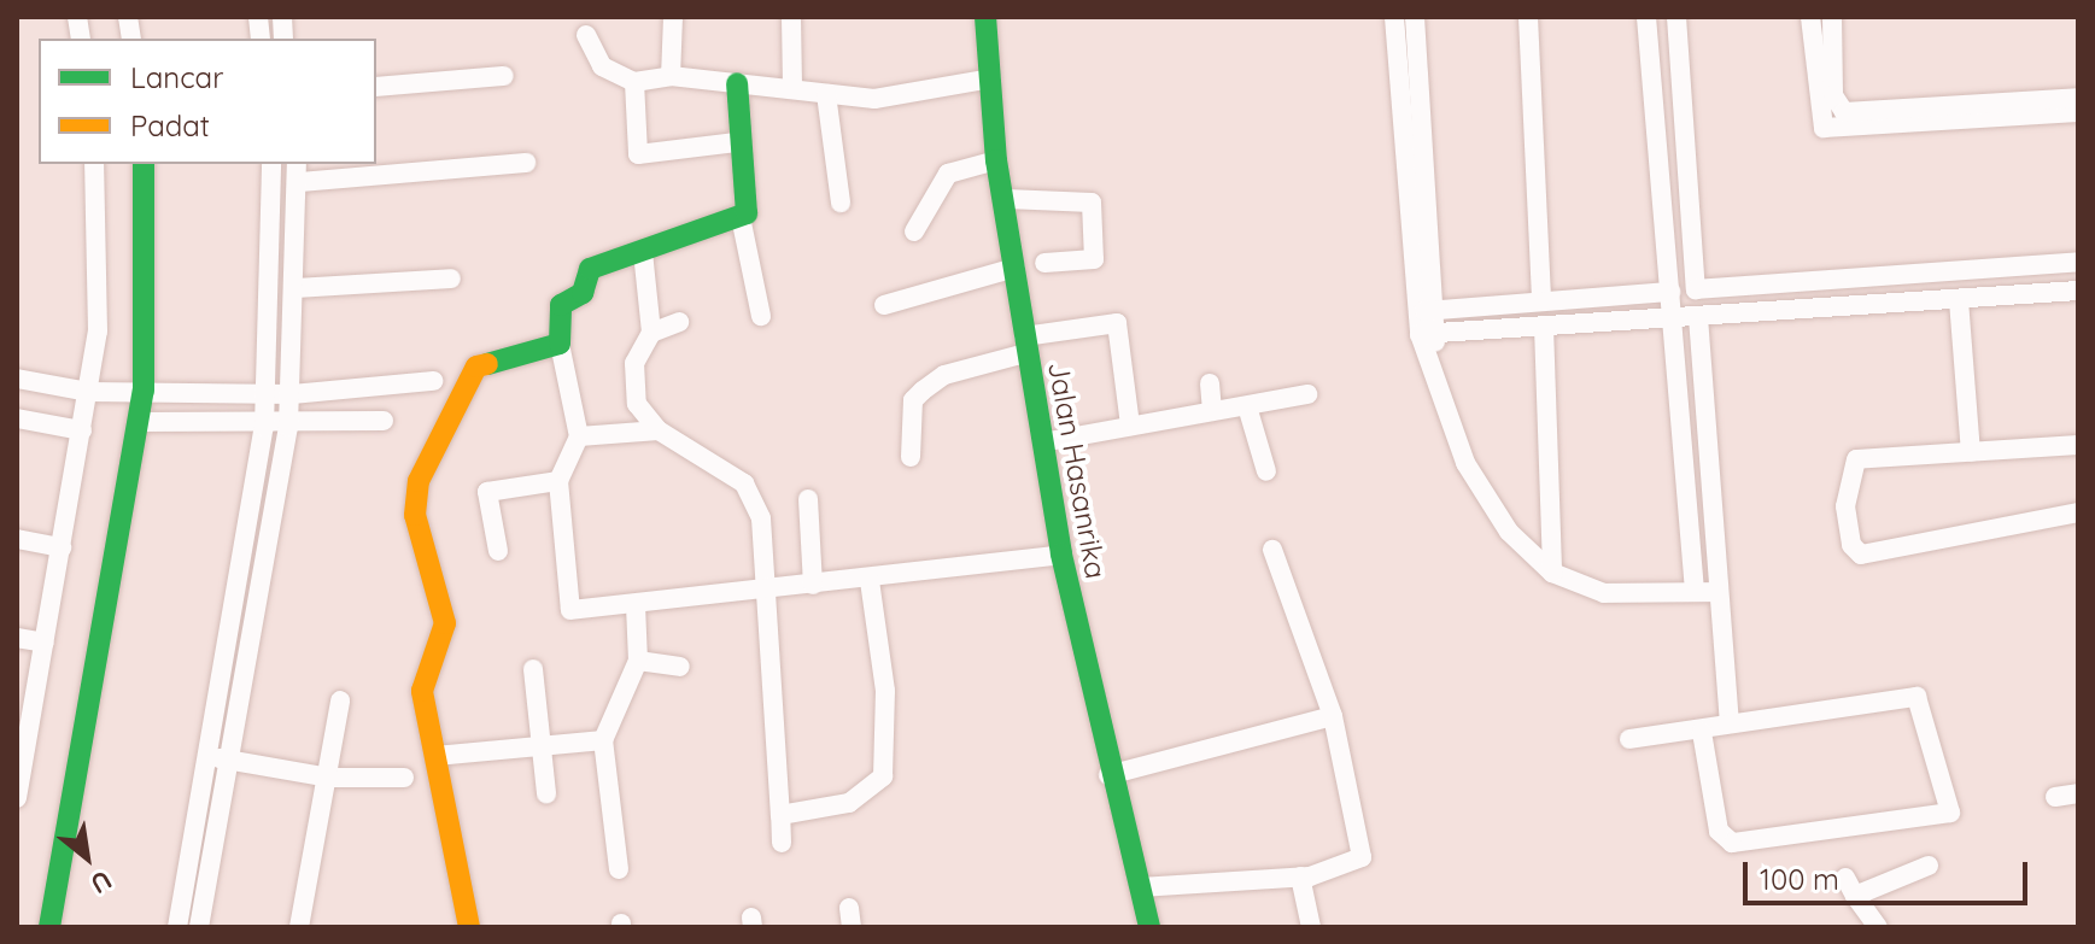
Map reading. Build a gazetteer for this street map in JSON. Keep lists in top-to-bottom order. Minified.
{"streets":{"street":["Jalan Hasanrika"]},"legend":["Lancar","Padat"],"scale_bar":"100 m","north":"bottom right"}
